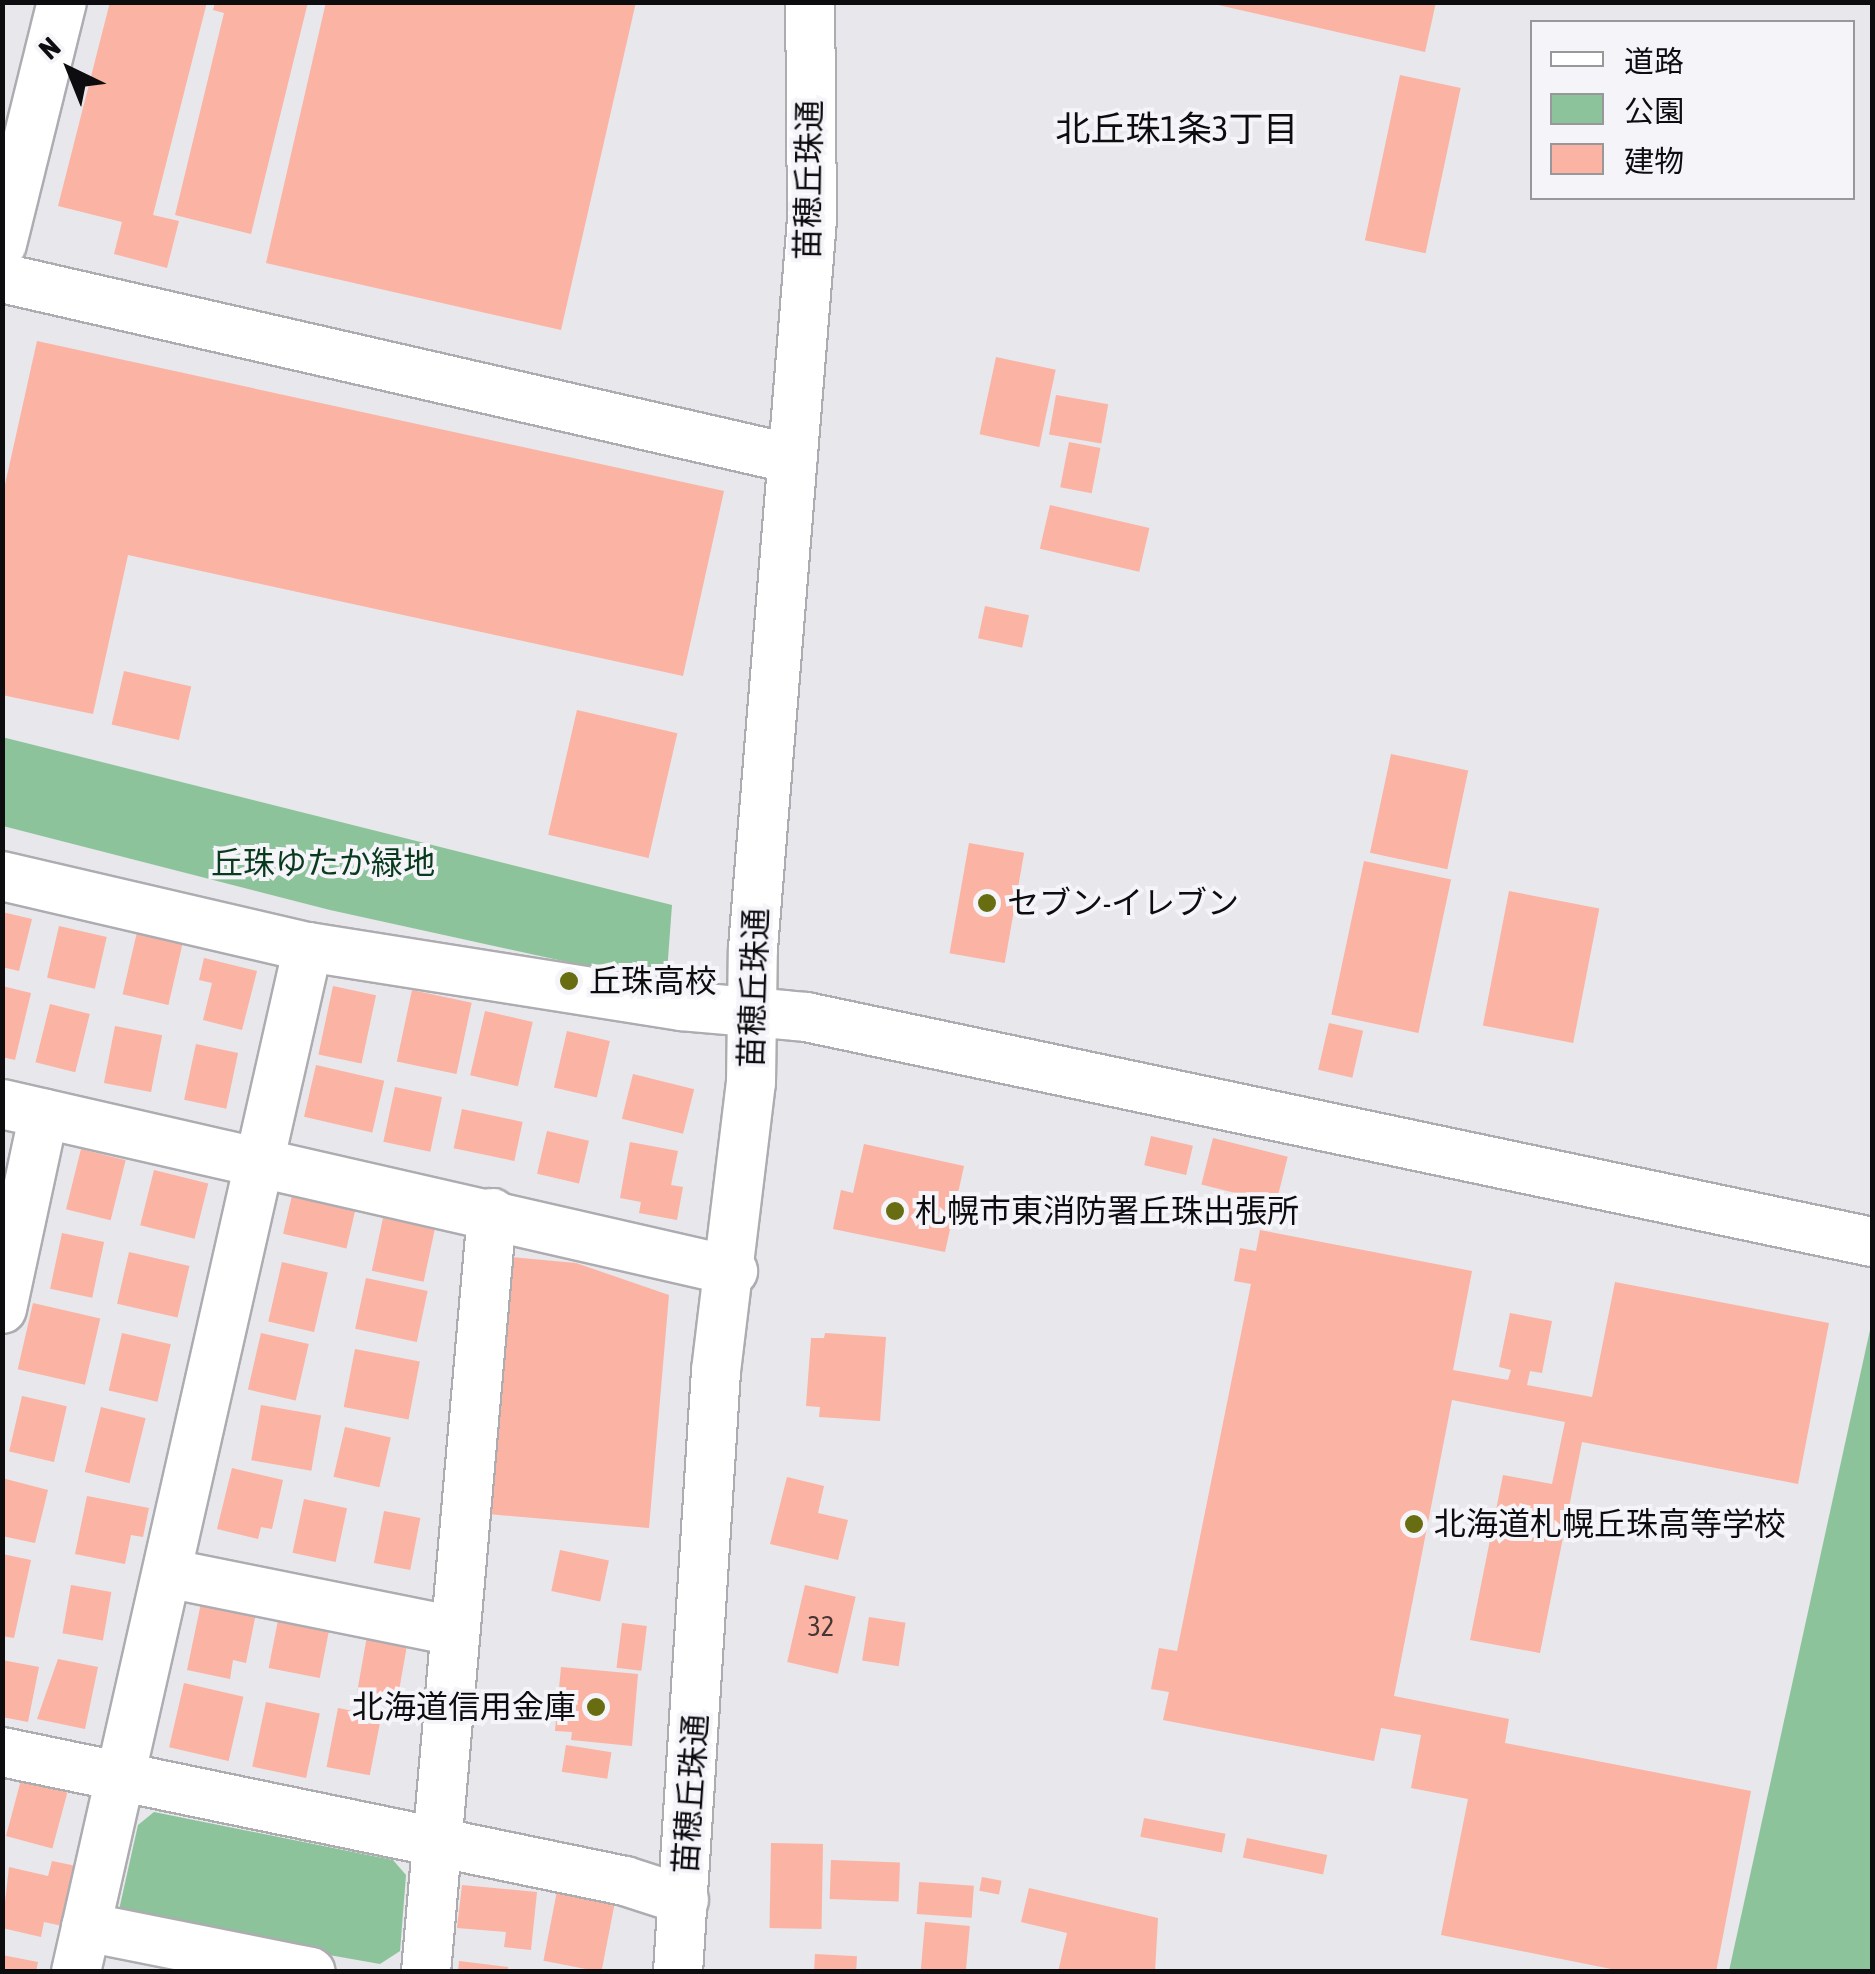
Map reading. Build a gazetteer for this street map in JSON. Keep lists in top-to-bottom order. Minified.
{"streets":{"street":["苗穂丘珠通"]},"districts":["北丘珠1条3丁目"],"parks":["丘珠ゆたか緑地"],"places":["セブン-イレブン","丘珠高校","札幌市東消防署丘珠出張所","北海道札幌丘珠高等学校","北海道信用金庫"],"house_numbers":["32"],"legend":["道路","公園","建物"],"north":"top left"}
